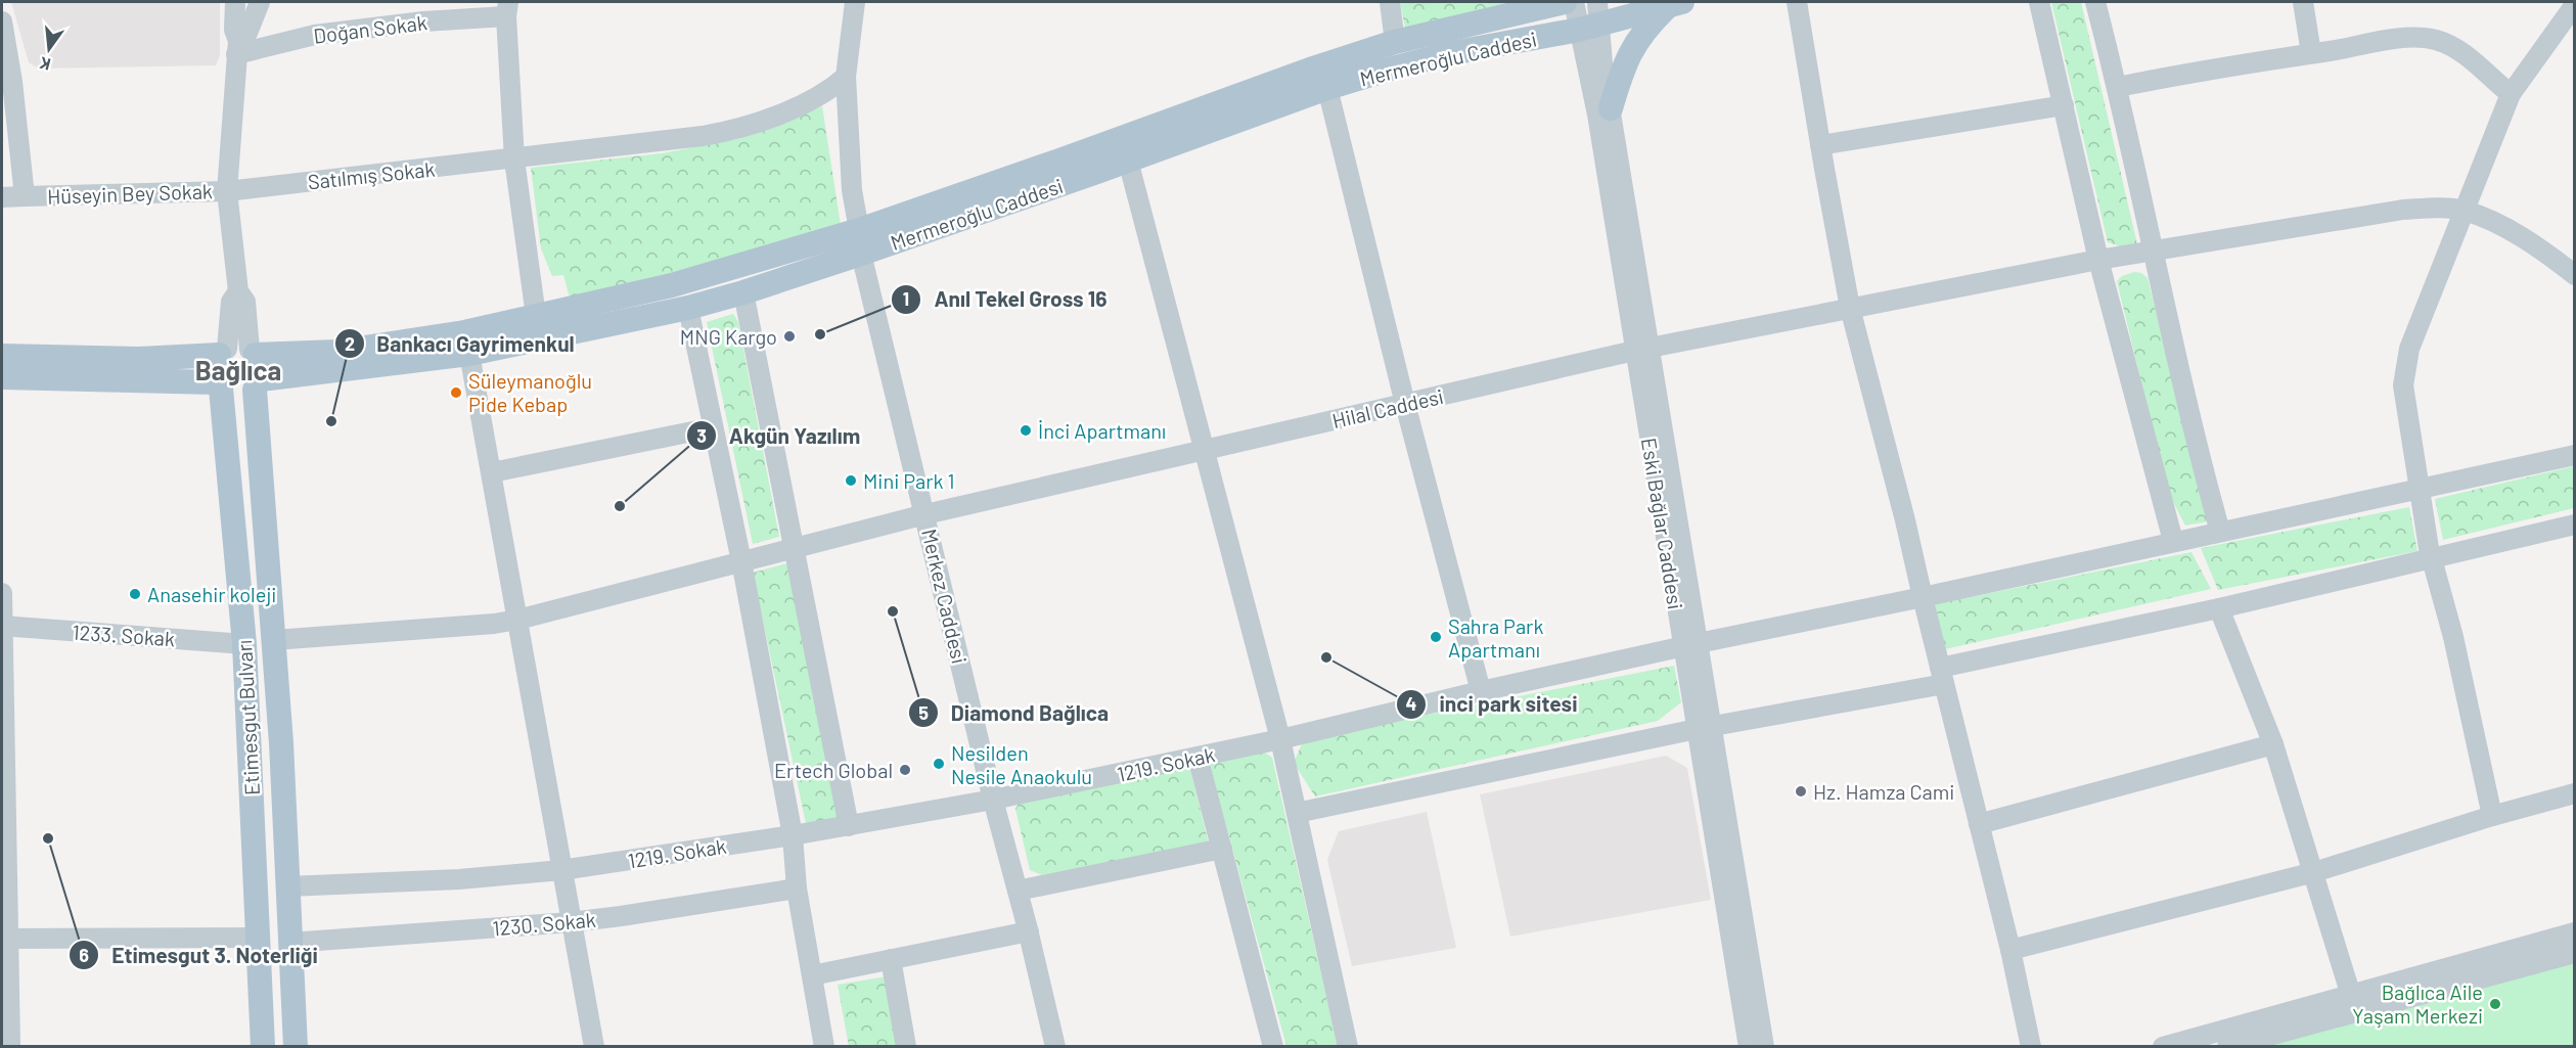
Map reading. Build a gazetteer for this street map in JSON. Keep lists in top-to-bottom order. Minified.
{"streets":{"main road":["Mermeroğlu Caddesi","Etimesgut Bulvarı"],"street":["Doğan Sokak","Satılmış Sokak","Hüseyin Bey Sokak","Hilal Caddesi","Eski Bağlar Caddesi","Merkez Caddesi","1233. Sokak","1219. Sokak","1230. Sokak"]},"crossings":[["Mermeroğlu Caddesi","Eski Bağlar Caddesi"],["Mermeroğlu Caddesi","Merkez Caddesi"],["Mermeroğlu Caddesi","Etimesgut Bulvarı"],["Satılmış Sokak","Hüseyin Bey Sokak"],["Satılmış Sokak","Merkez Caddesi"],["Hilal Caddesi","Eski Bağlar Caddesi"],["Hilal Caddesi","Merkez Caddesi"],["Hilal Caddesi","Etimesgut Bulvarı"],["Eski Bağlar Caddesi","1219. Sokak"],["Merkez Caddesi","1219. Sokak"],["1233. Sokak","Etimesgut Bulvarı"],["Etimesgut Bulvarı","1219. Sokak"],["Etimesgut Bulvarı","1230. Sokak"]],"districts":["Bağlıca"],"places":["Anıl Tekel Gross 16","MNG Kargo","Süleymanoğlu Pide Kebap","Bankacı Gayrimenkul","İnci Apartmanı","Mini Park 1","Akgün Yazılım","Anasehir koleji","Diamond Bağlıca","Sahra Park Apartmanı","inci park sitesi","Nesilden Nesile Anaokulu","Ertech Global","Hz. Hamza Cami","Etimesgut 3. Noterliği","Bağlıca Aile Yaşam Merkezi"],"north":"bottom"}
